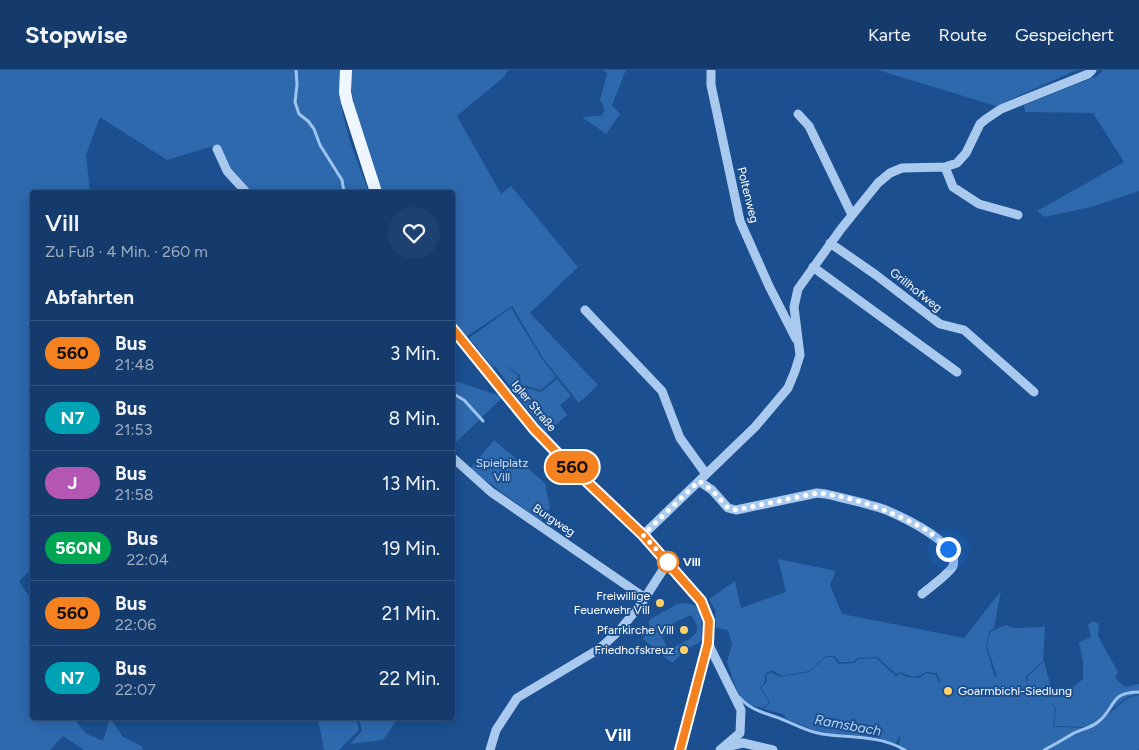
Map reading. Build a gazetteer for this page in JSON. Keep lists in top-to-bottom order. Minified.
{"streets":{"main road":["Igler Straße"],"street":["Poltenweg","Grillhofweg","Burgweg"]},"districts":["Vill"],"water":["Ramsbach"],"parks":["Spielplatz Vill"],"places":["Vill","Freiwillige Feuerwehr Vill","Pfarrkirche Vill","Friedhofskreuz","Goarmbichl-Siedlung"],"lines":["bus line 560"],"page":{"header":"Stopwise","nav":["Karte","Route","Gespeichert"],"on_map":"560","heading":[["Vill","Zu Fuß · 4 Min. · 260 m"],"Abfahrten"],"list":[{"mark":"560","name":"Bus","note":"21:48","value":"3 Min."},{"mark":"N7","name":"Bus","note":"21:53","value":"8 Min."},{"mark":"J","name":"Bus","note":"21:58","value":"13 Min."},{"mark":"560N","name":"Bus","note":"22:04","value":"19 Min."},{"mark":"560","name":"Bus","note":"22:06","value":"21 Min."},{"mark":"N7","name":"Bus","note":"22:07","value":"22 Min."}]}}
